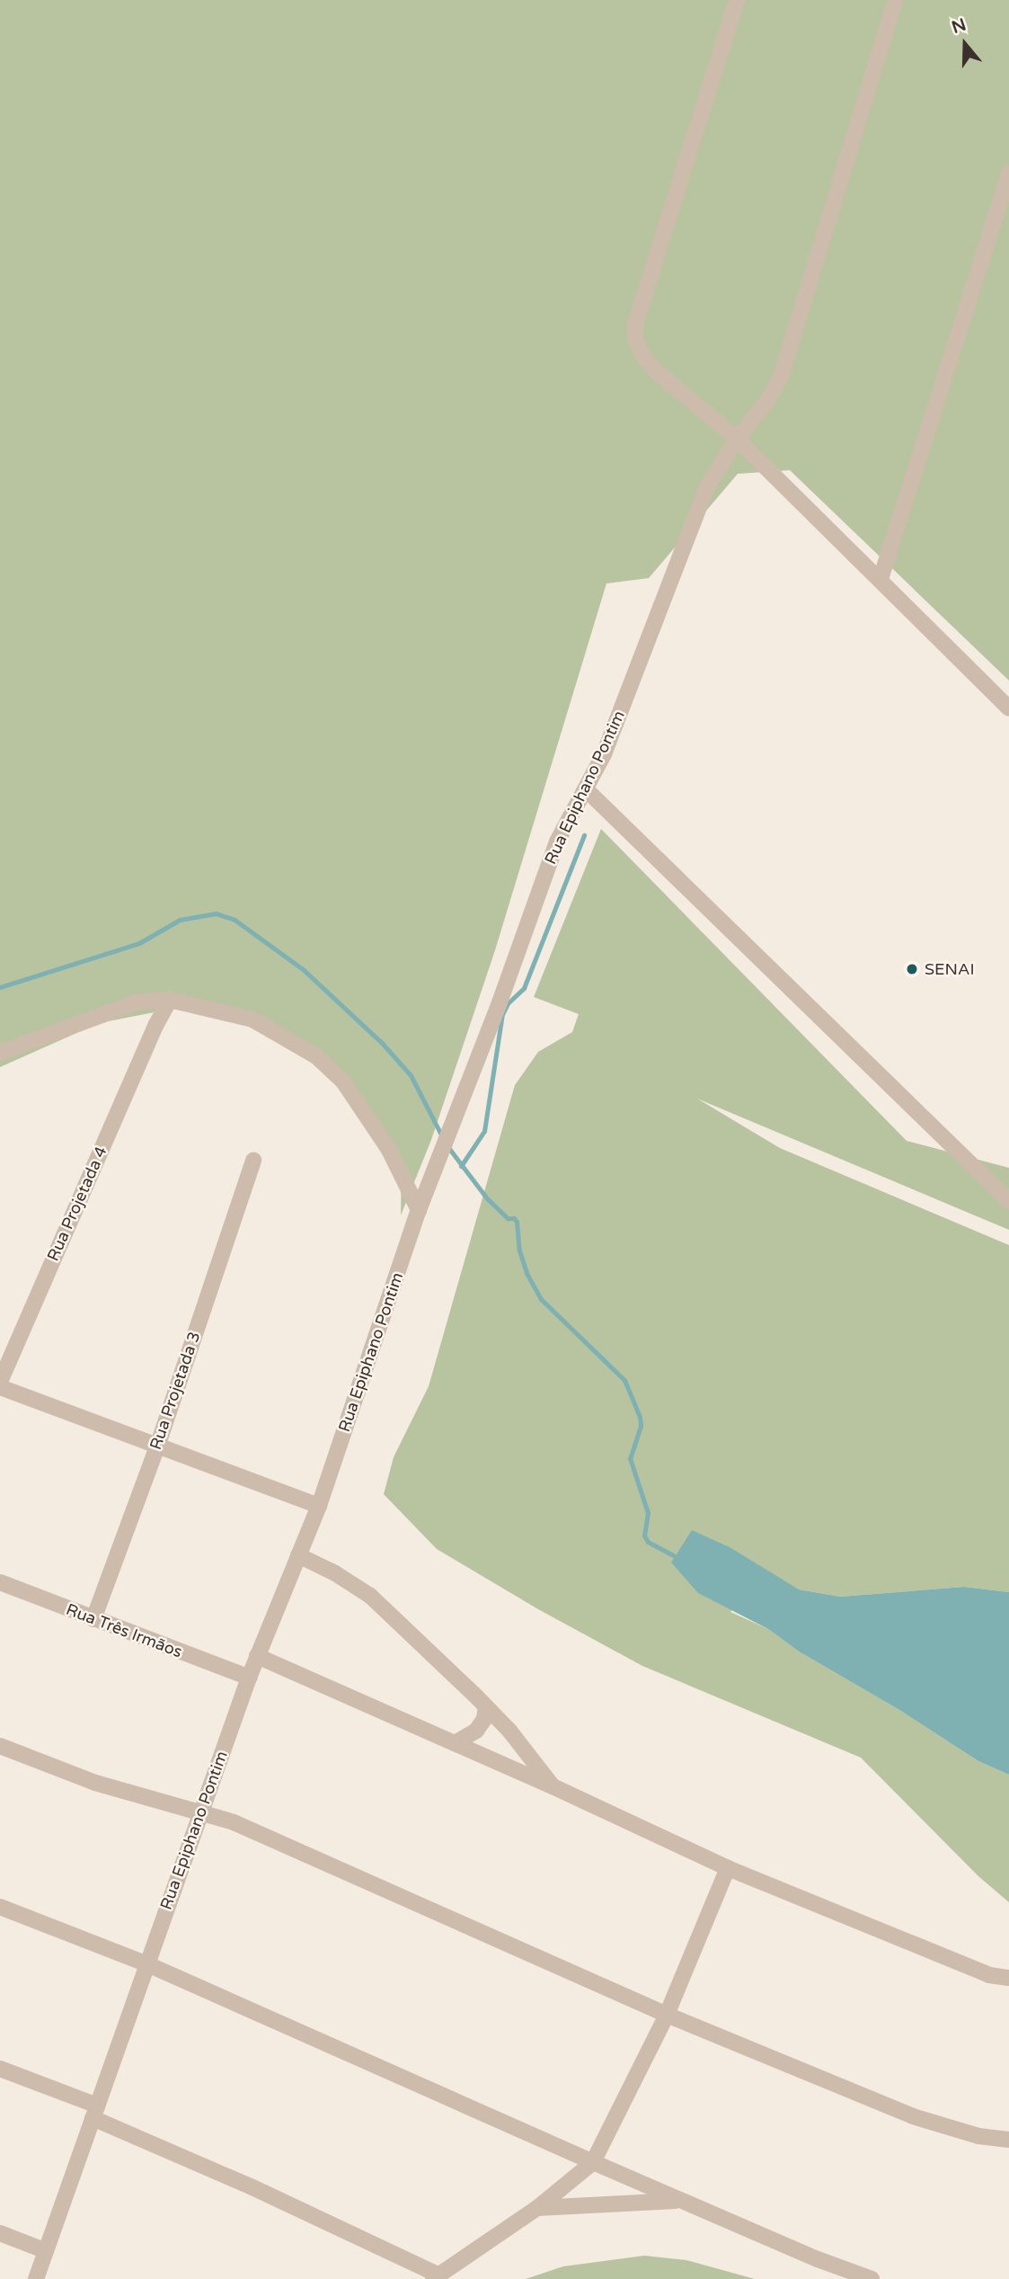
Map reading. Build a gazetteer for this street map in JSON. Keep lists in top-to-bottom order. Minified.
{"streets":{"street":["Rua Epiphano Pontim","Rua Projetada 4","Rua Projetada 3","Rua Três Irmãos"]},"crossings":[["Rua Epiphano Pontim","Rua Três Irmãos"],["Rua Projetada 3","Rua Três Irmãos"]],"places":["SENAI"],"north":"top"}
